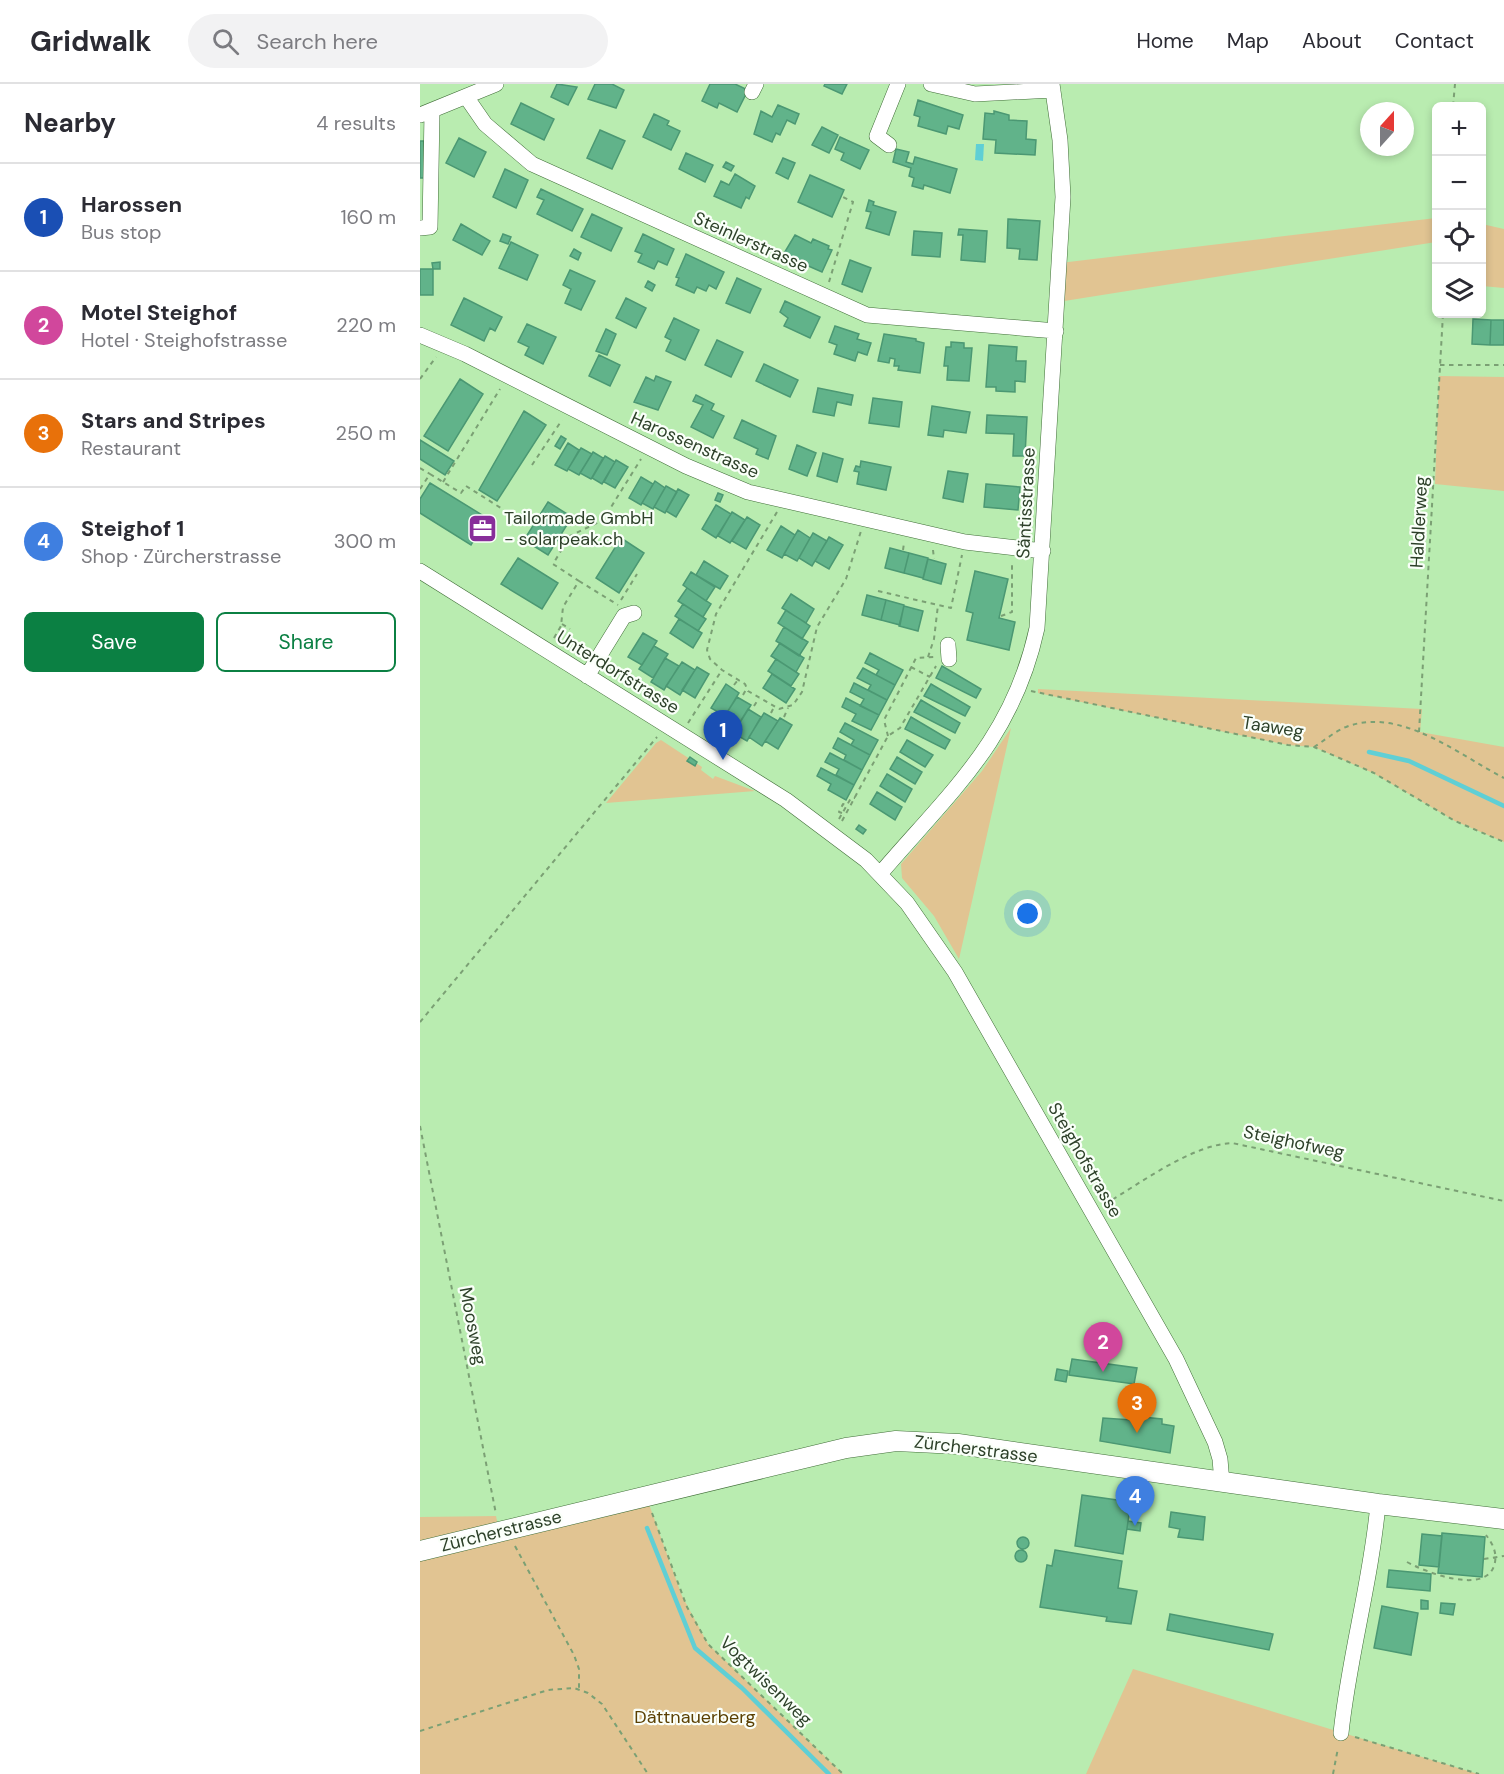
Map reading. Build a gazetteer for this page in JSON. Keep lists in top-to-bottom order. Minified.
{"streets":{"main road":["Zürcherstrasse"],"street":["Steinlerstrasse","Harossenstrasse","Säntisstrasse","Unterdorfstrasse","Steighofstrasse"],"path":["Haldlerweg","Taaweg","Steighofweg","Moosweg","Vogtwisenweg"]},"crossings":[["Steinlerstrasse","Säntisstrasse"],["Harossenstrasse","Säntisstrasse"],["Säntisstrasse","Unterdorfstrasse"],["Säntisstrasse","Taaweg"],["Säntisstrasse","Steighofstrasse"],["Unterdorfstrasse","Steighofstrasse"],["Steighofweg","Steighofstrasse"],["Steighofstrasse","Zürcherstrasse"],["Moosweg","Zürcherstrasse"],["Zürcherstrasse","Vogtwisenweg"]],"parks":["Dättnauerberg"],"places":{"office":["Tailormade GmbH - solarpeak.ch"]},"north":"top","page":{"header":"Gridwalk","search":"Search here","nav":["Home","Map","About","Contact"],"heading":["Nearby","4 results"],"map_buttons":["+","−"],"list":[{"mark":"1","name":"Harossen","note":"Bus stop","value":"160 m"},{"mark":"2","name":"Motel Steighof","note":"Hotel · Steighofstrasse","value":"220 m"},{"mark":"3","name":"Stars and Stripes","note":"Restaurant","value":"250 m"},{"mark":"4","name":"Steighof 1","note":"Shop · Zürcherstrasse","value":"300 m"}],"buttons":["Save","Share"],"pins":["1","2","3","4"]}}
